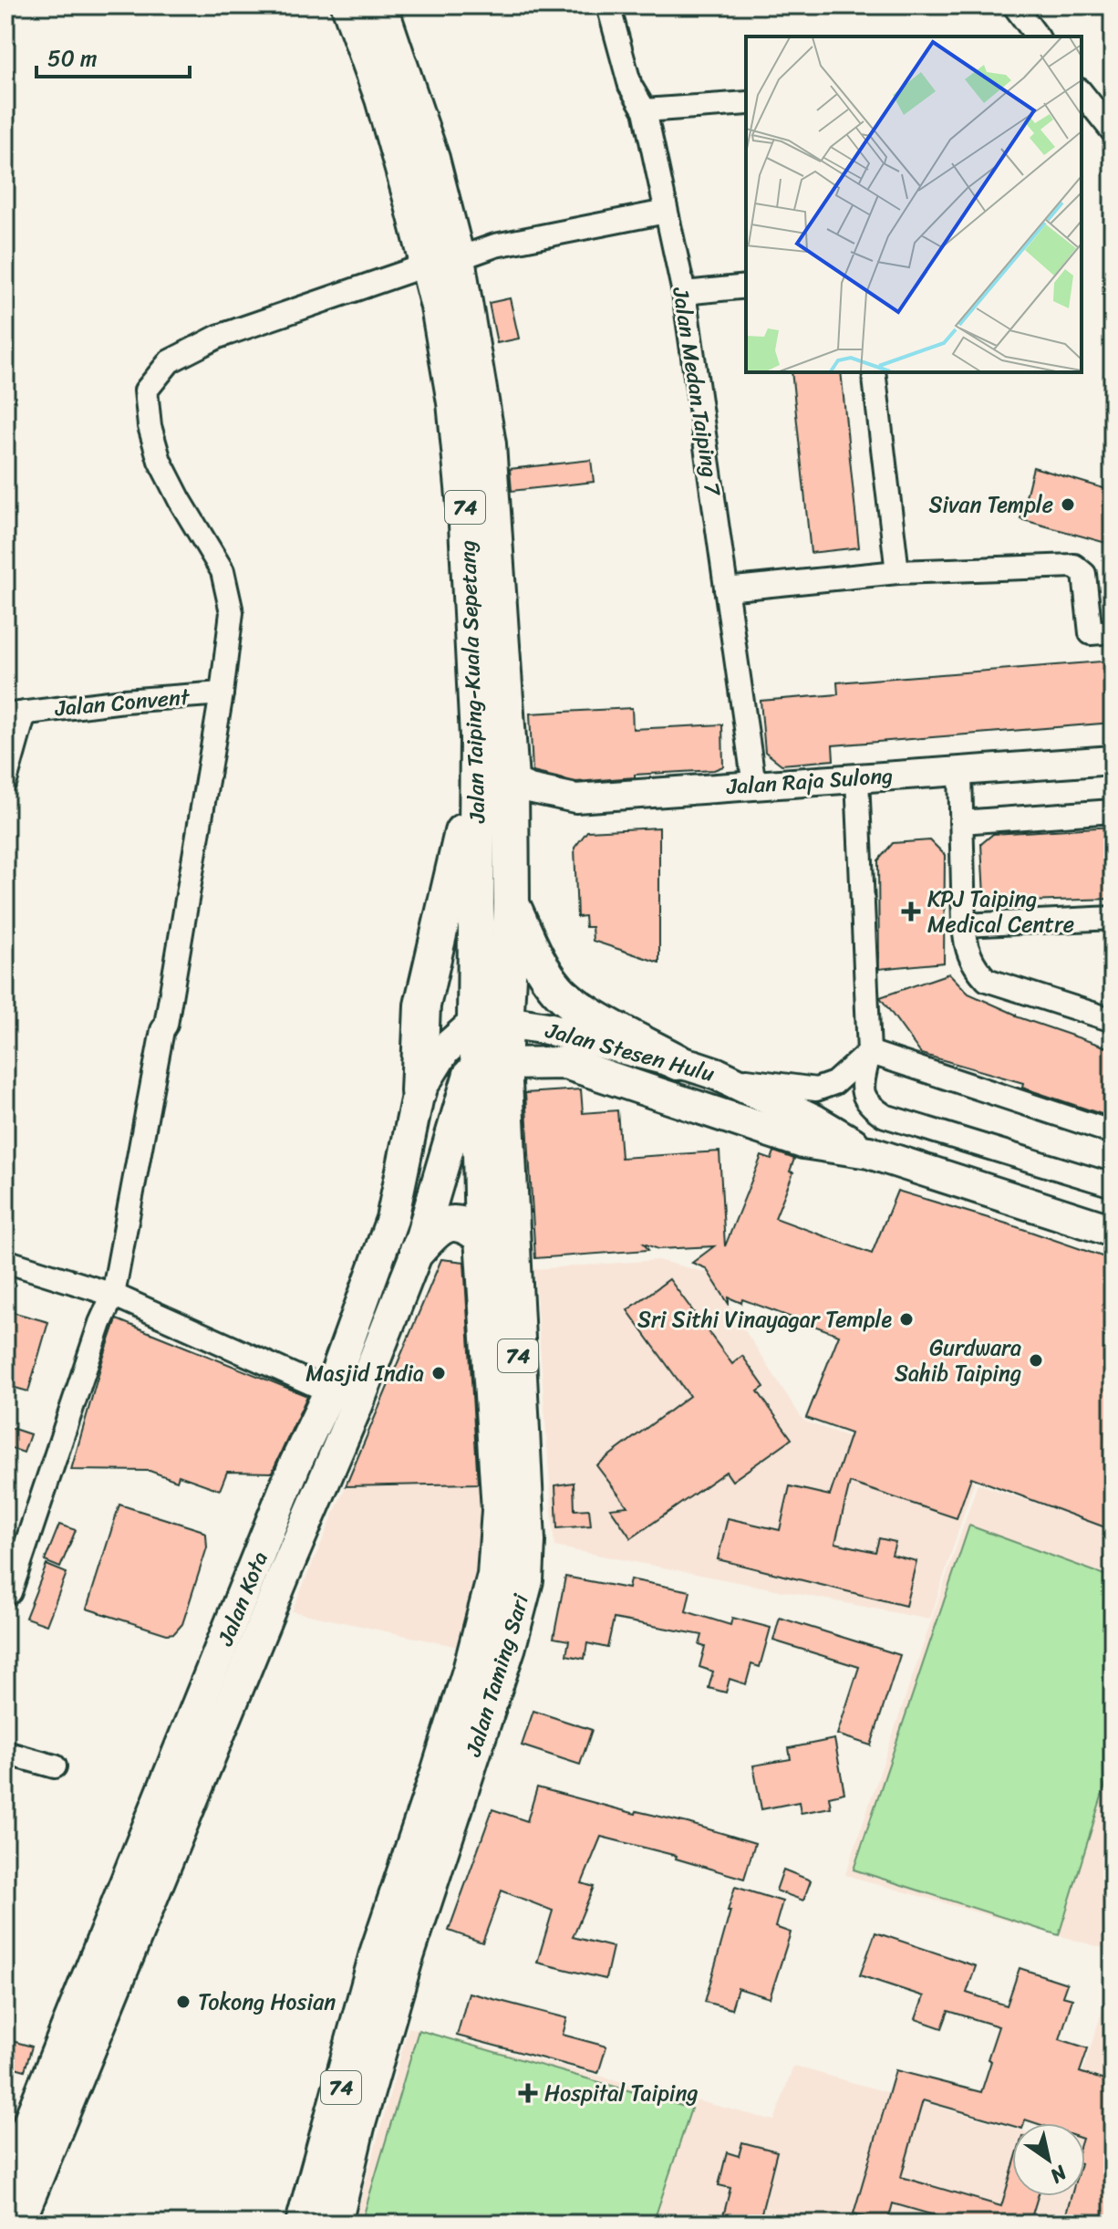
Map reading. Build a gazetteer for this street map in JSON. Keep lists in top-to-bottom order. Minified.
{"streets":{"main road":["74","Jalan Taiping-Kuala Sepetang","Jalan Stesen Hulu","Jalan Kota","Jalan Taming Sari"],"street":["Jalan Medan Taiping 7","Jalan Convent","Jalan Raja Sulong"]},"crossings":[["Jalan Medan Taiping 7","Jalan Raja Sulong"],["74","Jalan Taiping-Kuala Sepetang"],["74","Jalan Stesen Hulu"],["74","Jalan Kota"],["74","Jalan Taming Sari"],["Jalan Taiping-Kuala Sepetang","Jalan Raja Sulong"],["Jalan Taiping-Kuala Sepetang","Jalan Stesen Hulu"],["Jalan Taiping-Kuala Sepetang","Jalan Kota"],["Jalan Stesen Hulu","Jalan Kota"],["Jalan Stesen Hulu","Jalan Taming Sari"],["Jalan Kota","Jalan Taming Sari"]],"places":{"other":["Sivan Temple","Sri Sithi Vinayagar Temple","Gurdwara Sahib Taiping","Masjid India","Tokong Hosian"],"health":["KPJ Taiping Medical Centre","Hospital Taiping"]},"scale_bar":"50 m","north":"bottom right"}
